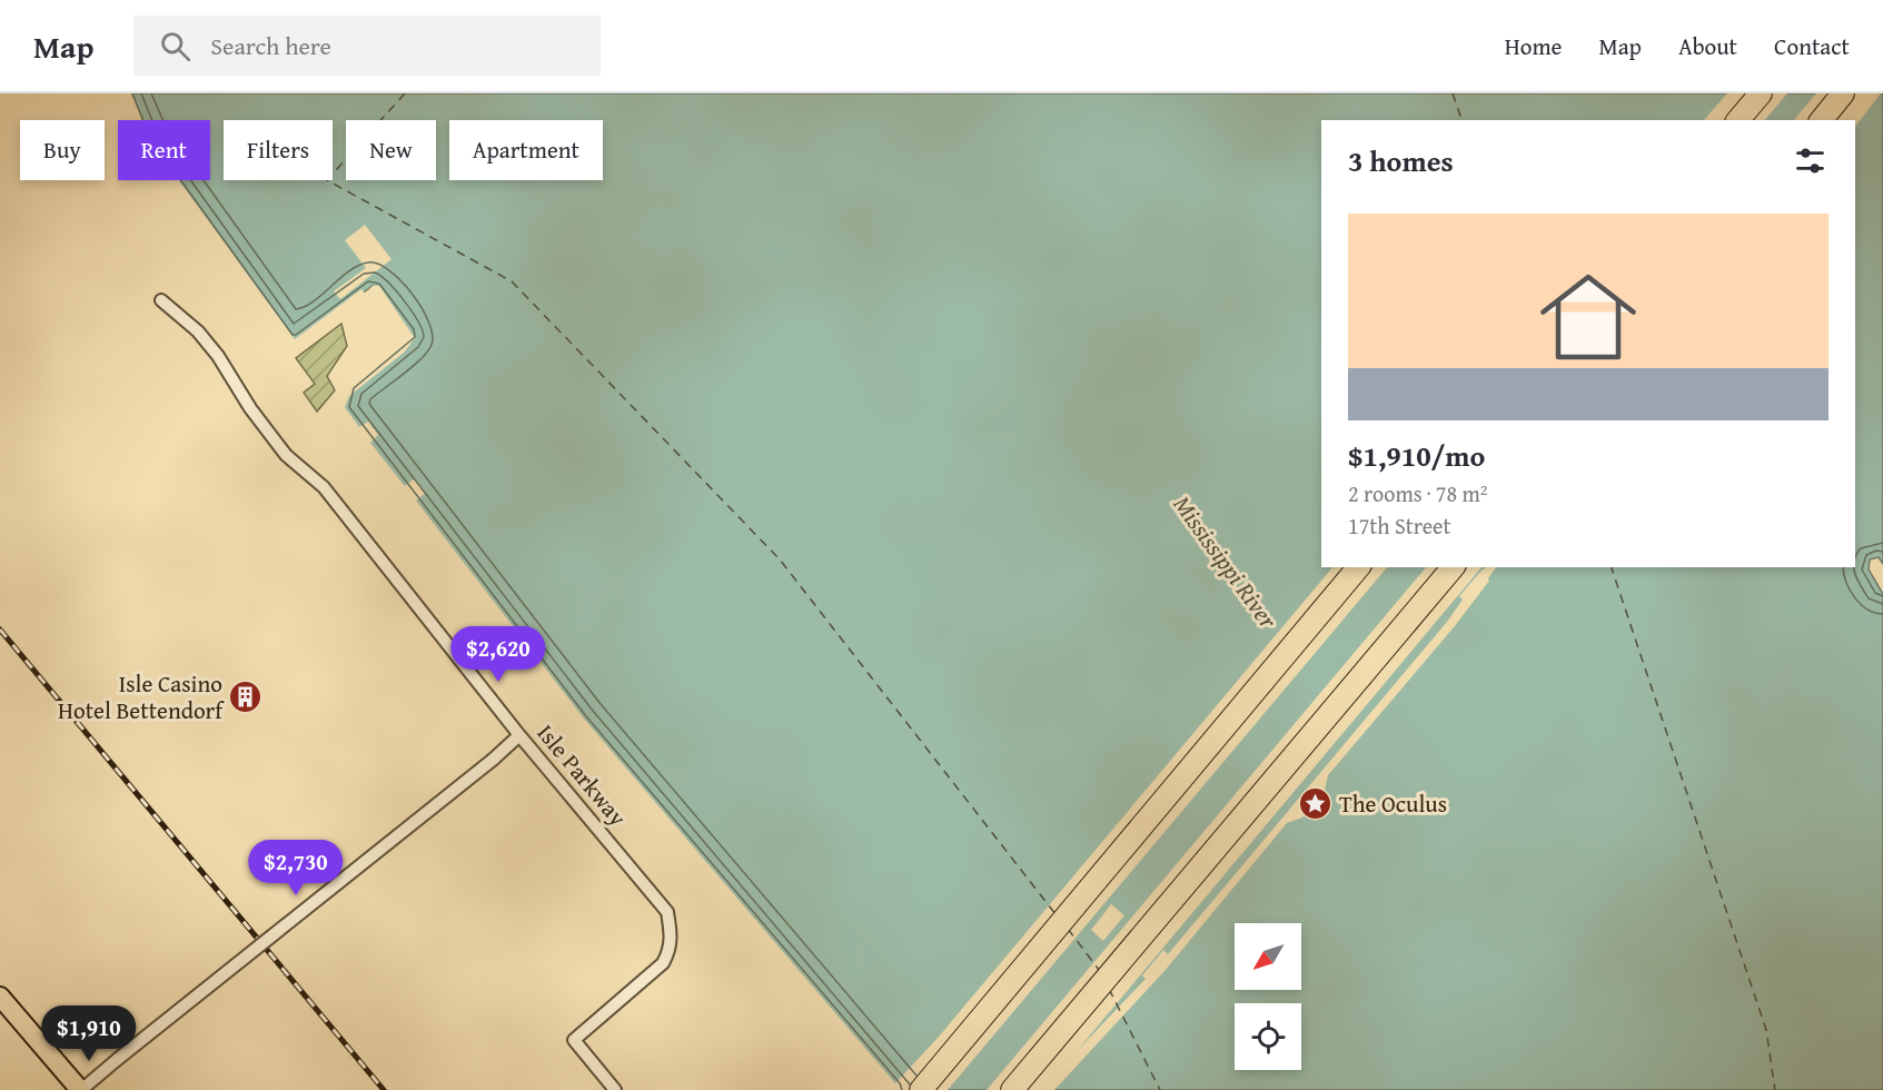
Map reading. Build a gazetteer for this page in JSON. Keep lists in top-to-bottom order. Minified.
{"streets":{"street":["Isle Parkway"]},"water":["Mississippi River"],"places":{"building":["Isle Casino Hotel Bettendorf"],"place":["The Oculus"]},"north":"bottom left","page":{"header":"Map","search":"Search here","nav":["Home","Map","About","Contact"],"chip":["Buy","Rent","Filters","New","Apartment"],"heading":"3 homes","list":[{"name":"$1,910/mo","note":"2 rooms · 78 m² · 17th Street"}],"price":["$2,620","$2,730","$1,910"]}}
